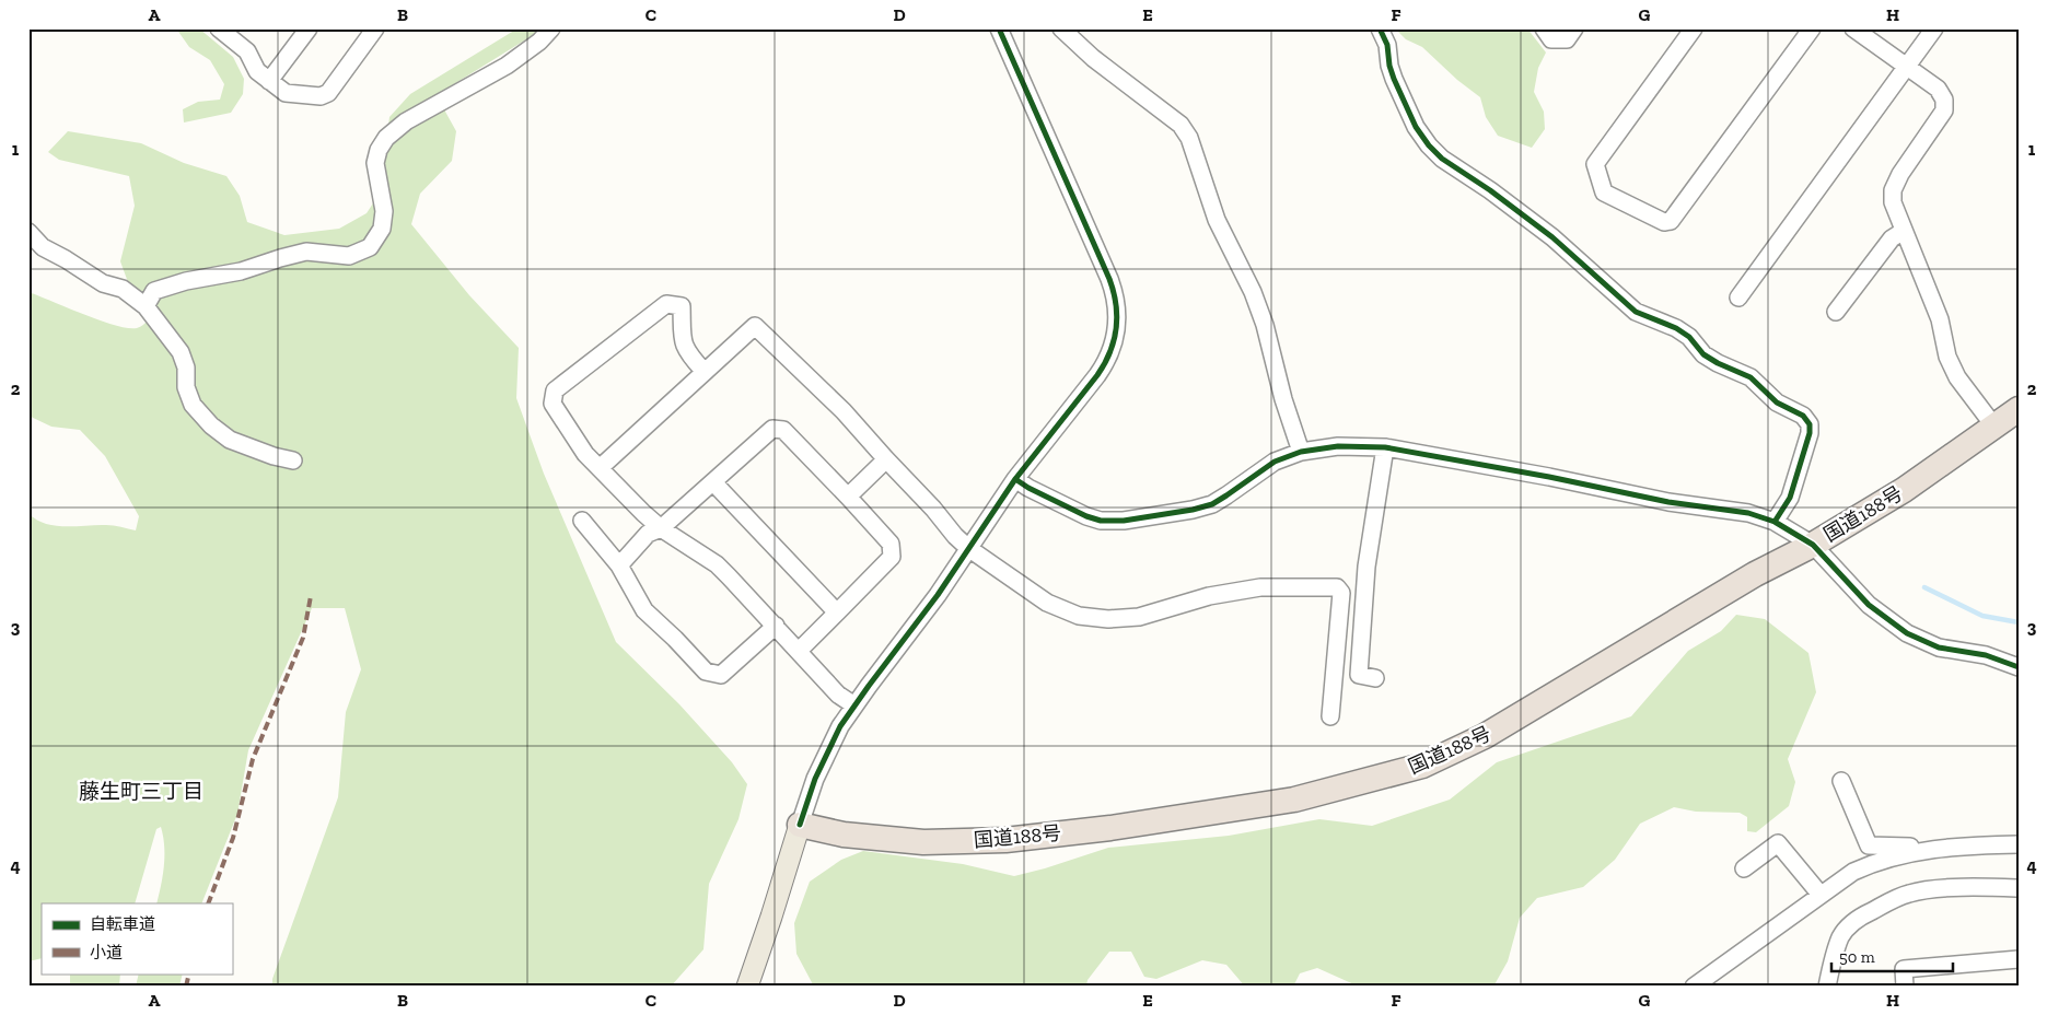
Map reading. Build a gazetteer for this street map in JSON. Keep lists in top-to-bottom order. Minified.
{"streets":{"highway":["国道188号"]},"districts":["藤生町三丁目"],"legend":["自転車道","小道"],"scale_bar":"50 m","grid":{"columns":["A","B","C","D","E","F","G","H"],"rows":["1","2","3","4"]}}
